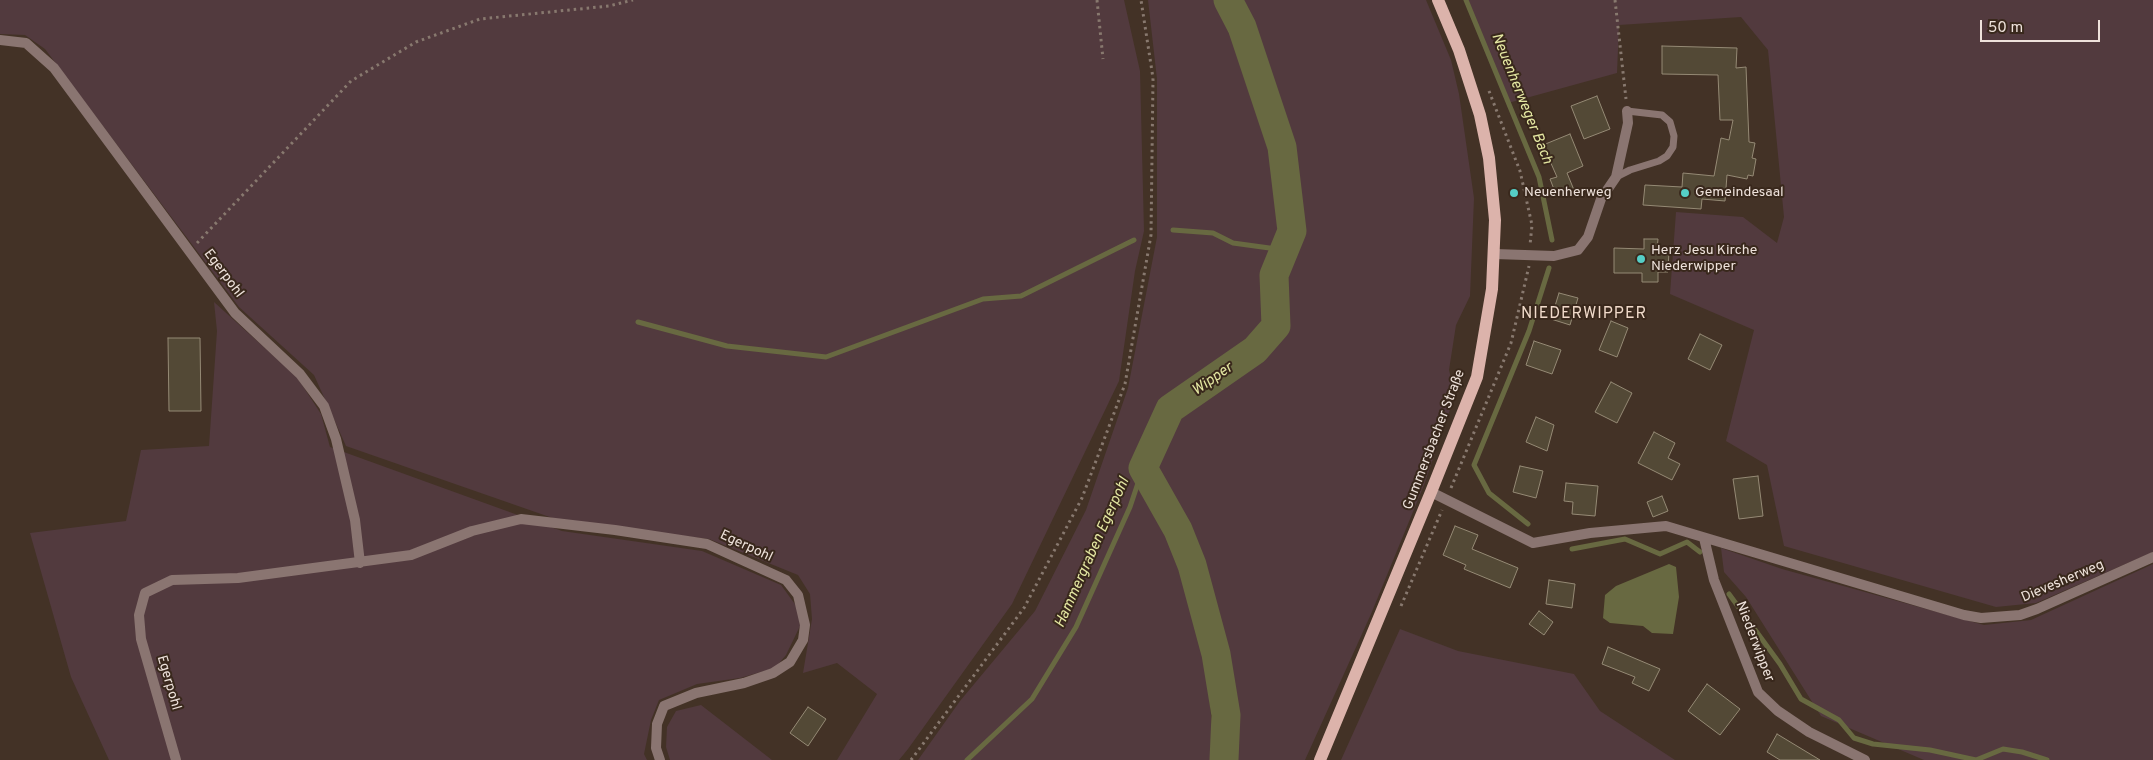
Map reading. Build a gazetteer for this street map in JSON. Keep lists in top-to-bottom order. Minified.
{"streets":{"main road":["Gummersbacher Straße"],"street":["Egerpohl","Dievesherweg","Niederwipper"]},"crossings":[["Dievesherweg","Niederwipper"]],"districts":["NIEDERWIPPER"],"water":["Neuenherweger Bach","Wipper","Hammergraben Egerpohl"],"places":["Neuenherweg","Gemeindesaal","Herz Jesu Kirche Niederwipper"],"scale_bar":"50 m"}
